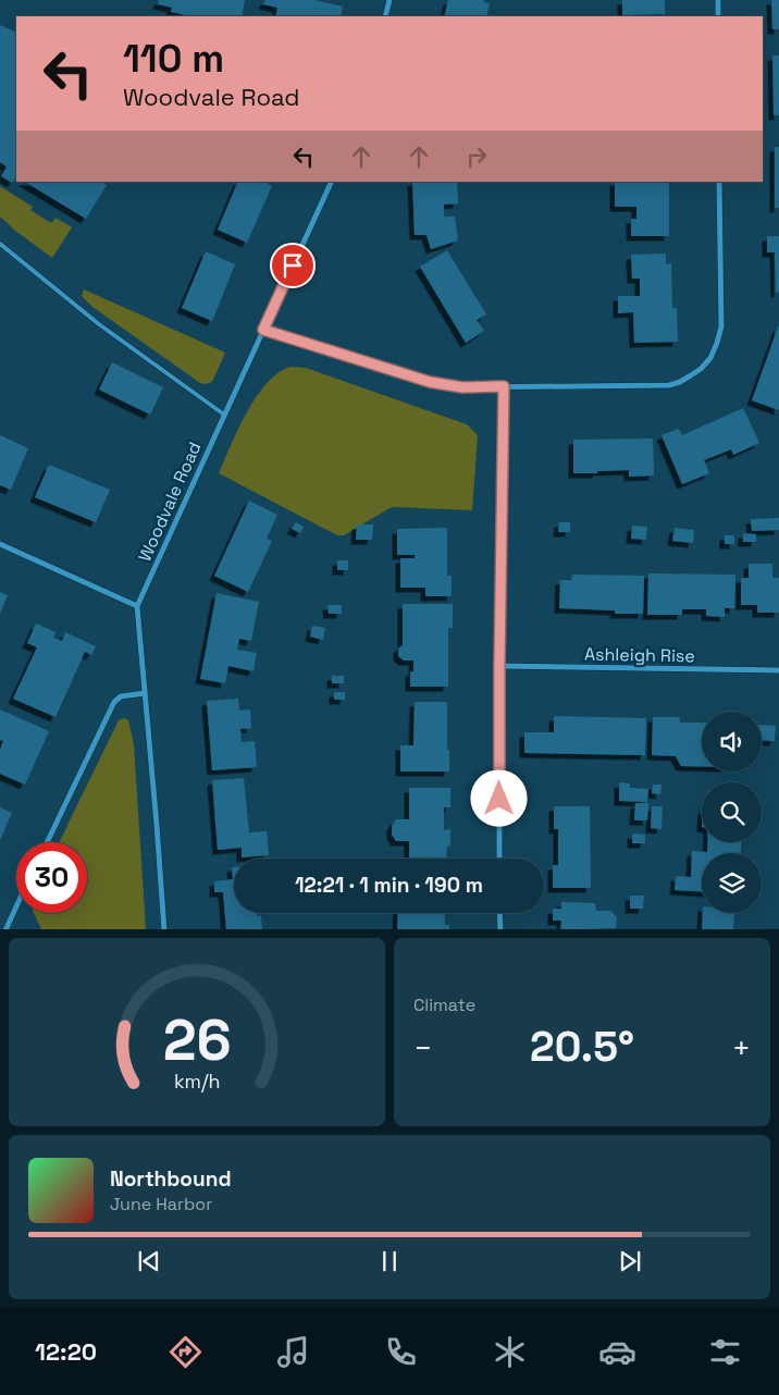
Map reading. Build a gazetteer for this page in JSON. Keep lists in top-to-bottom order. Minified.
{"streets":{"street":["Woodvale Road","Ashleigh Rise"]},"page":{"turn":["110 m","Woodvale Road"],"limit":"30","trip":"12:21 · 1 min · 190 m","tile":"Climate","heat":["−","20.5°","+"],"song":["Northbound","June Harbor"],"tabs":"12:20","gauge":["26","km/h"]}}
